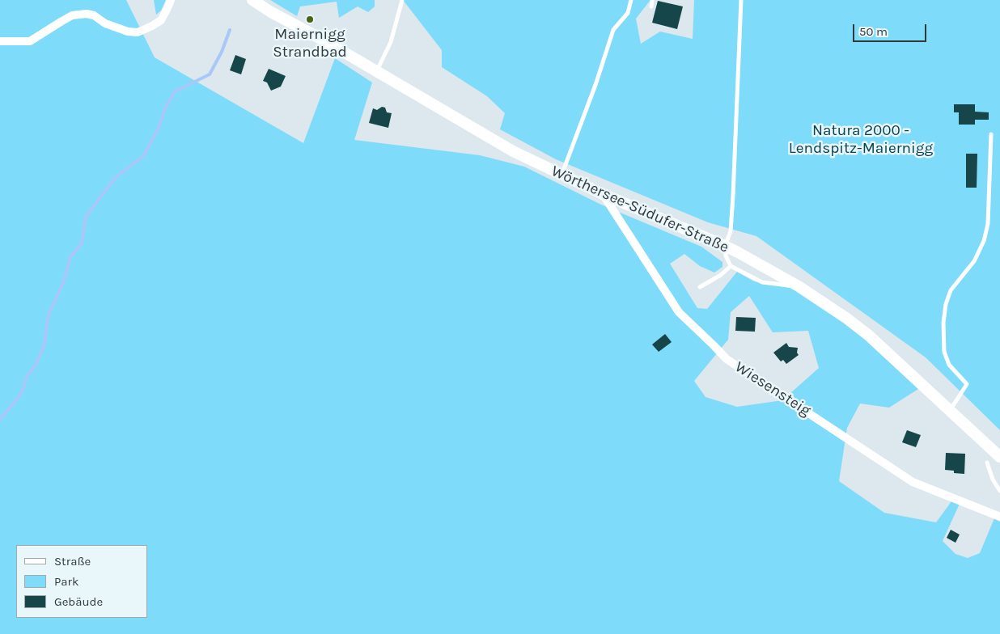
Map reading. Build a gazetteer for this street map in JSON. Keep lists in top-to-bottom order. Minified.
{"streets":{"main road":["Wörthersee-Südufer-Straße"],"street":["Wiesensteig"]},"crossings":[["Wörthersee-Südufer-Straße","Wiesensteig"]],"parks":["Natura 2000 - Lendspitz-Maiernigg"],"places":["Maiernigg Strandbad"],"legend":["Straße","Park","Gebäude"],"scale_bar":"50 m"}
